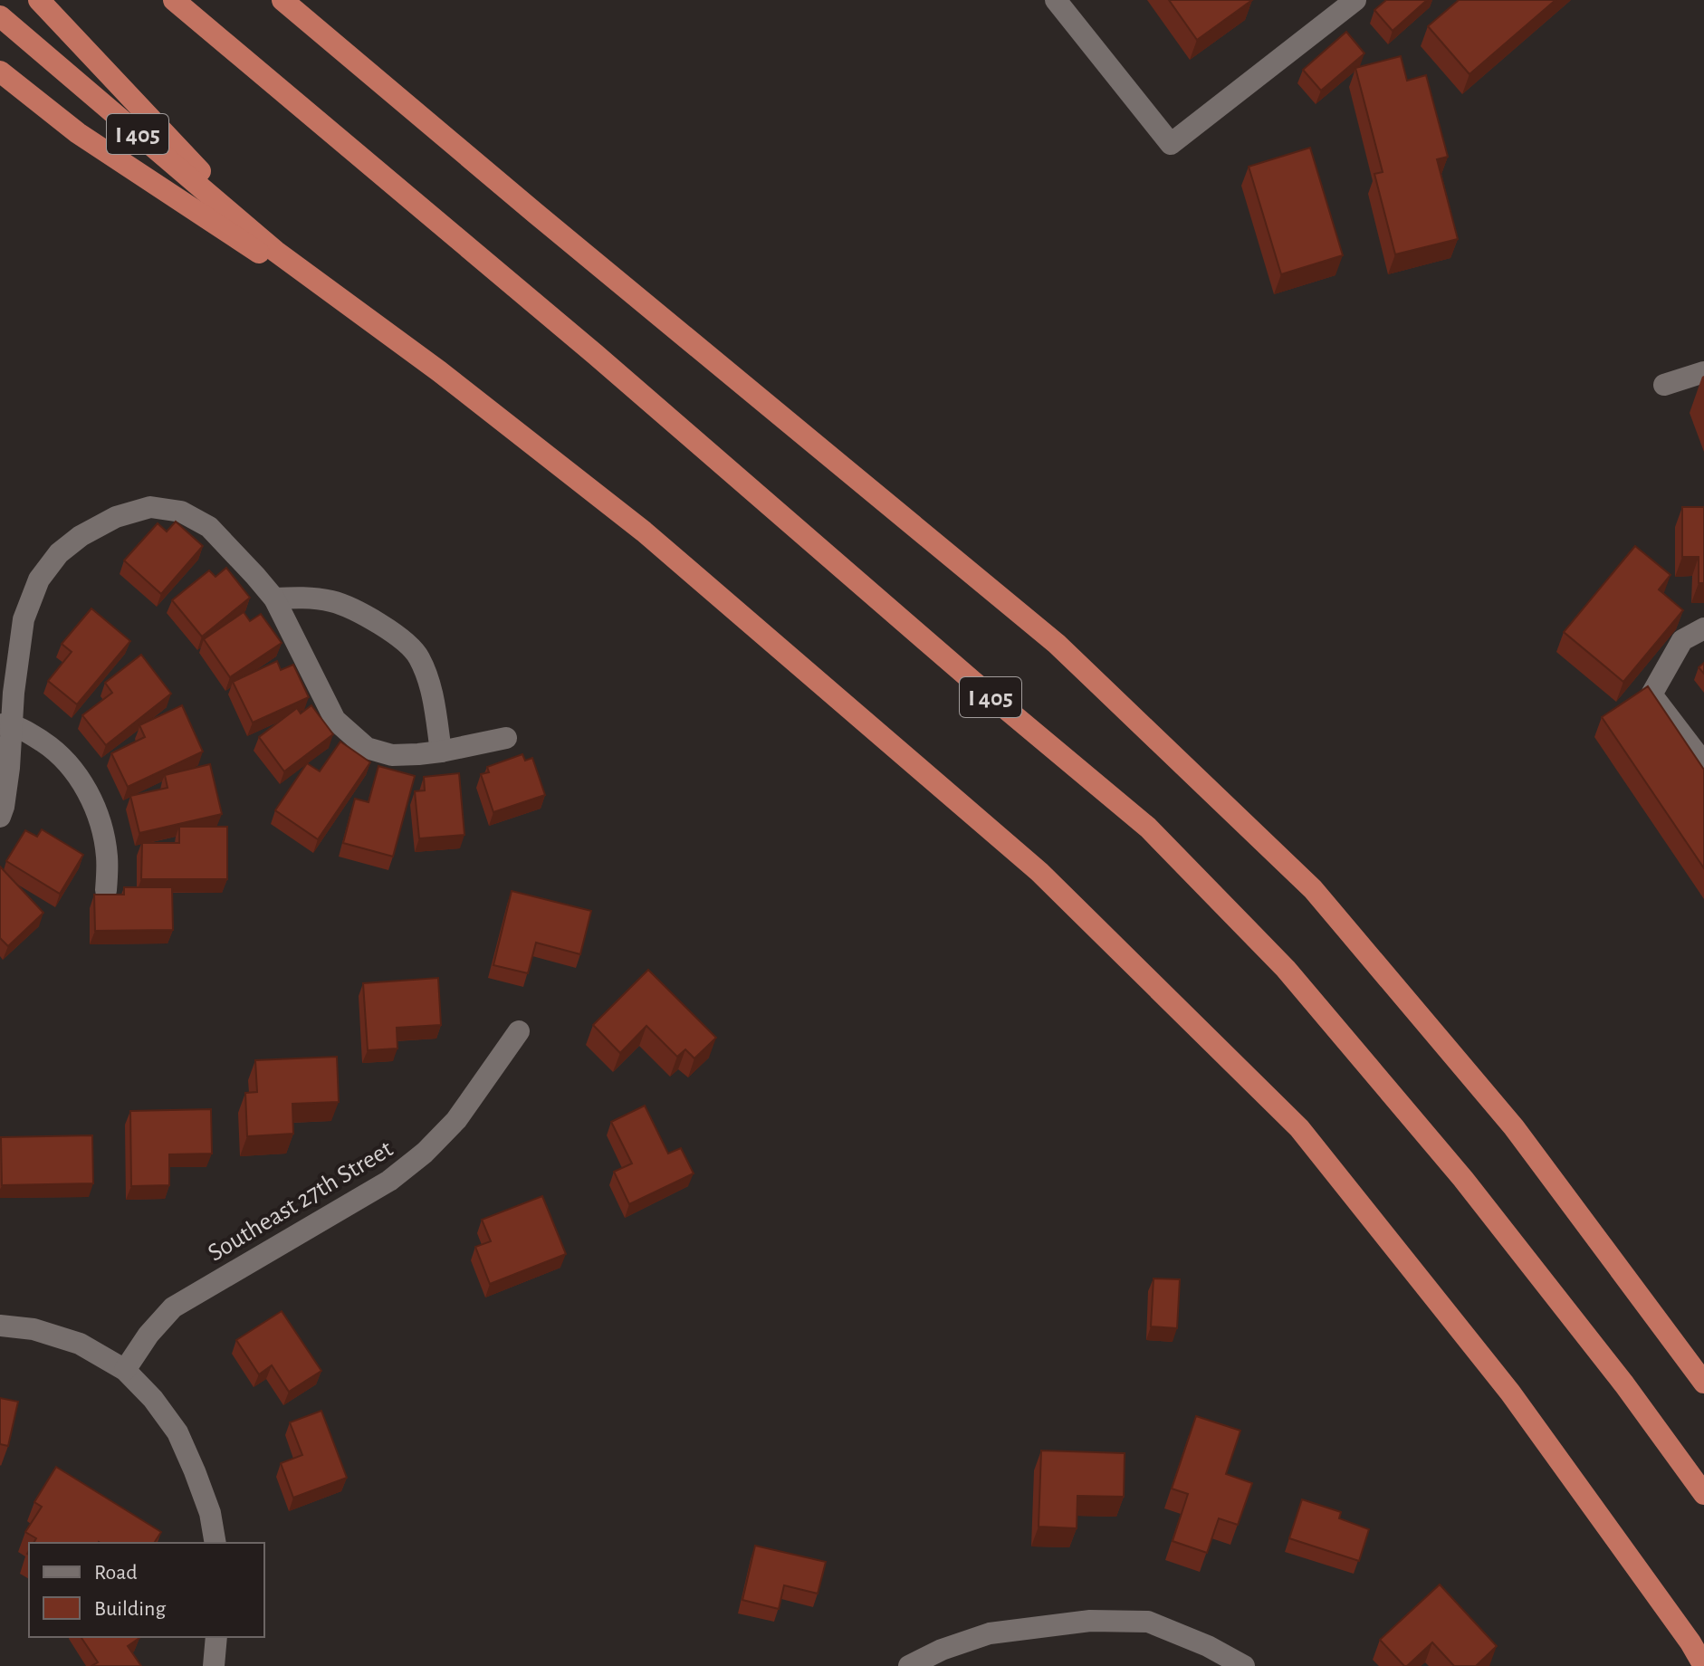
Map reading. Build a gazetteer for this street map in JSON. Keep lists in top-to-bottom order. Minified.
{"streets":{"highway":["I 405"],"street":["Southeast 27th Street"]},"legend":["Road","Building"]}
